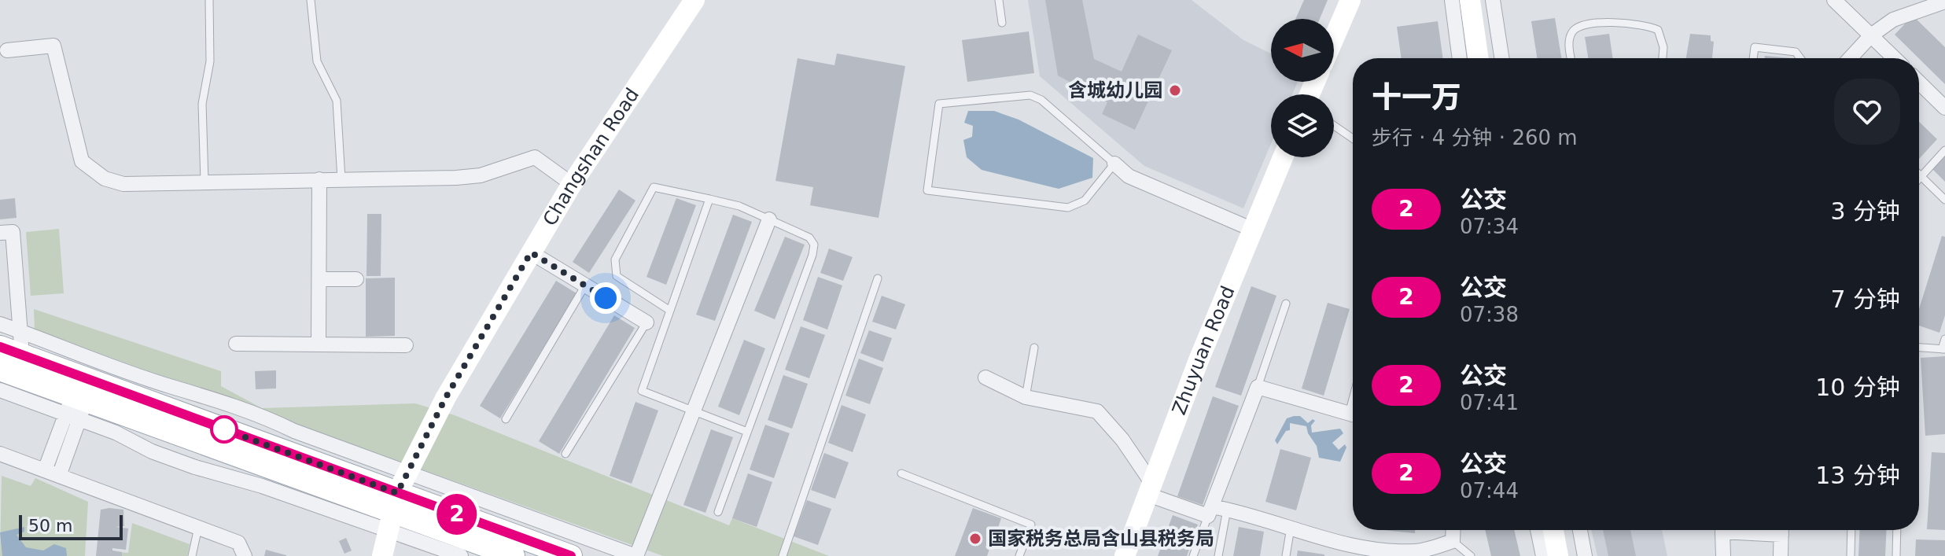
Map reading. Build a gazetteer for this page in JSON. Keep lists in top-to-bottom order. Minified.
{"streets":{"street":["Changshan Road","Zhuyuan Road"]},"places":["含城幼儿园","国家税务总局含山县税务局"],"lines":["bus line 2"],"scale_bar":"50 m","north":"left","page":{"on_map":"2","heading":["十一万","步行 · 4 分钟 · 260 m"],"list":[{"mark":"2","name":"公交","note":"07:34","value":"3 分钟"},{"mark":"2","name":"公交","note":"07:38","value":"7 分钟"},{"mark":"2","name":"公交","note":"07:41","value":"10 分钟"},{"mark":"2","name":"公交","note":"07:44","value":"13 分钟"}],"scale":"50 m"}}
